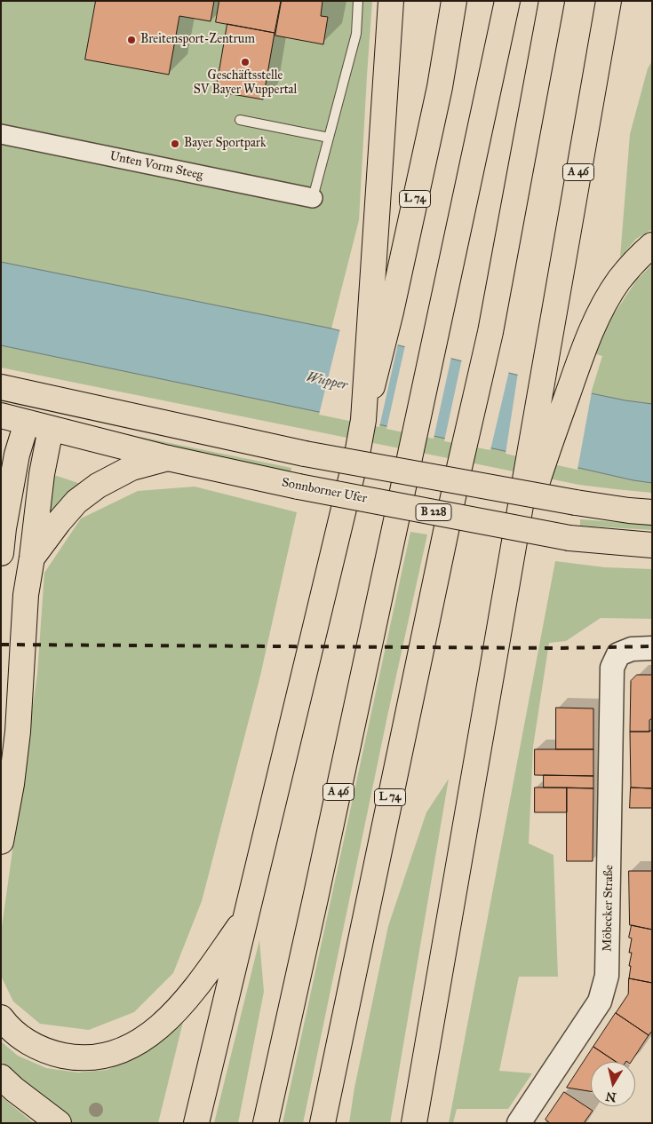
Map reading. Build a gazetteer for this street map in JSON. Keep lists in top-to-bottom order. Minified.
{"streets":{"main road":["A 46","L 74","Sonnborner Ufer","B 228"],"street":["Unten Vorm Steeg","Möbecker Straße"]},"water":["Wupper"],"places":["Breitensport-Zentrum","Geschäftsstelle SV Bayer Wuppertal","Bayer Sportpark"],"north":"bottom"}
